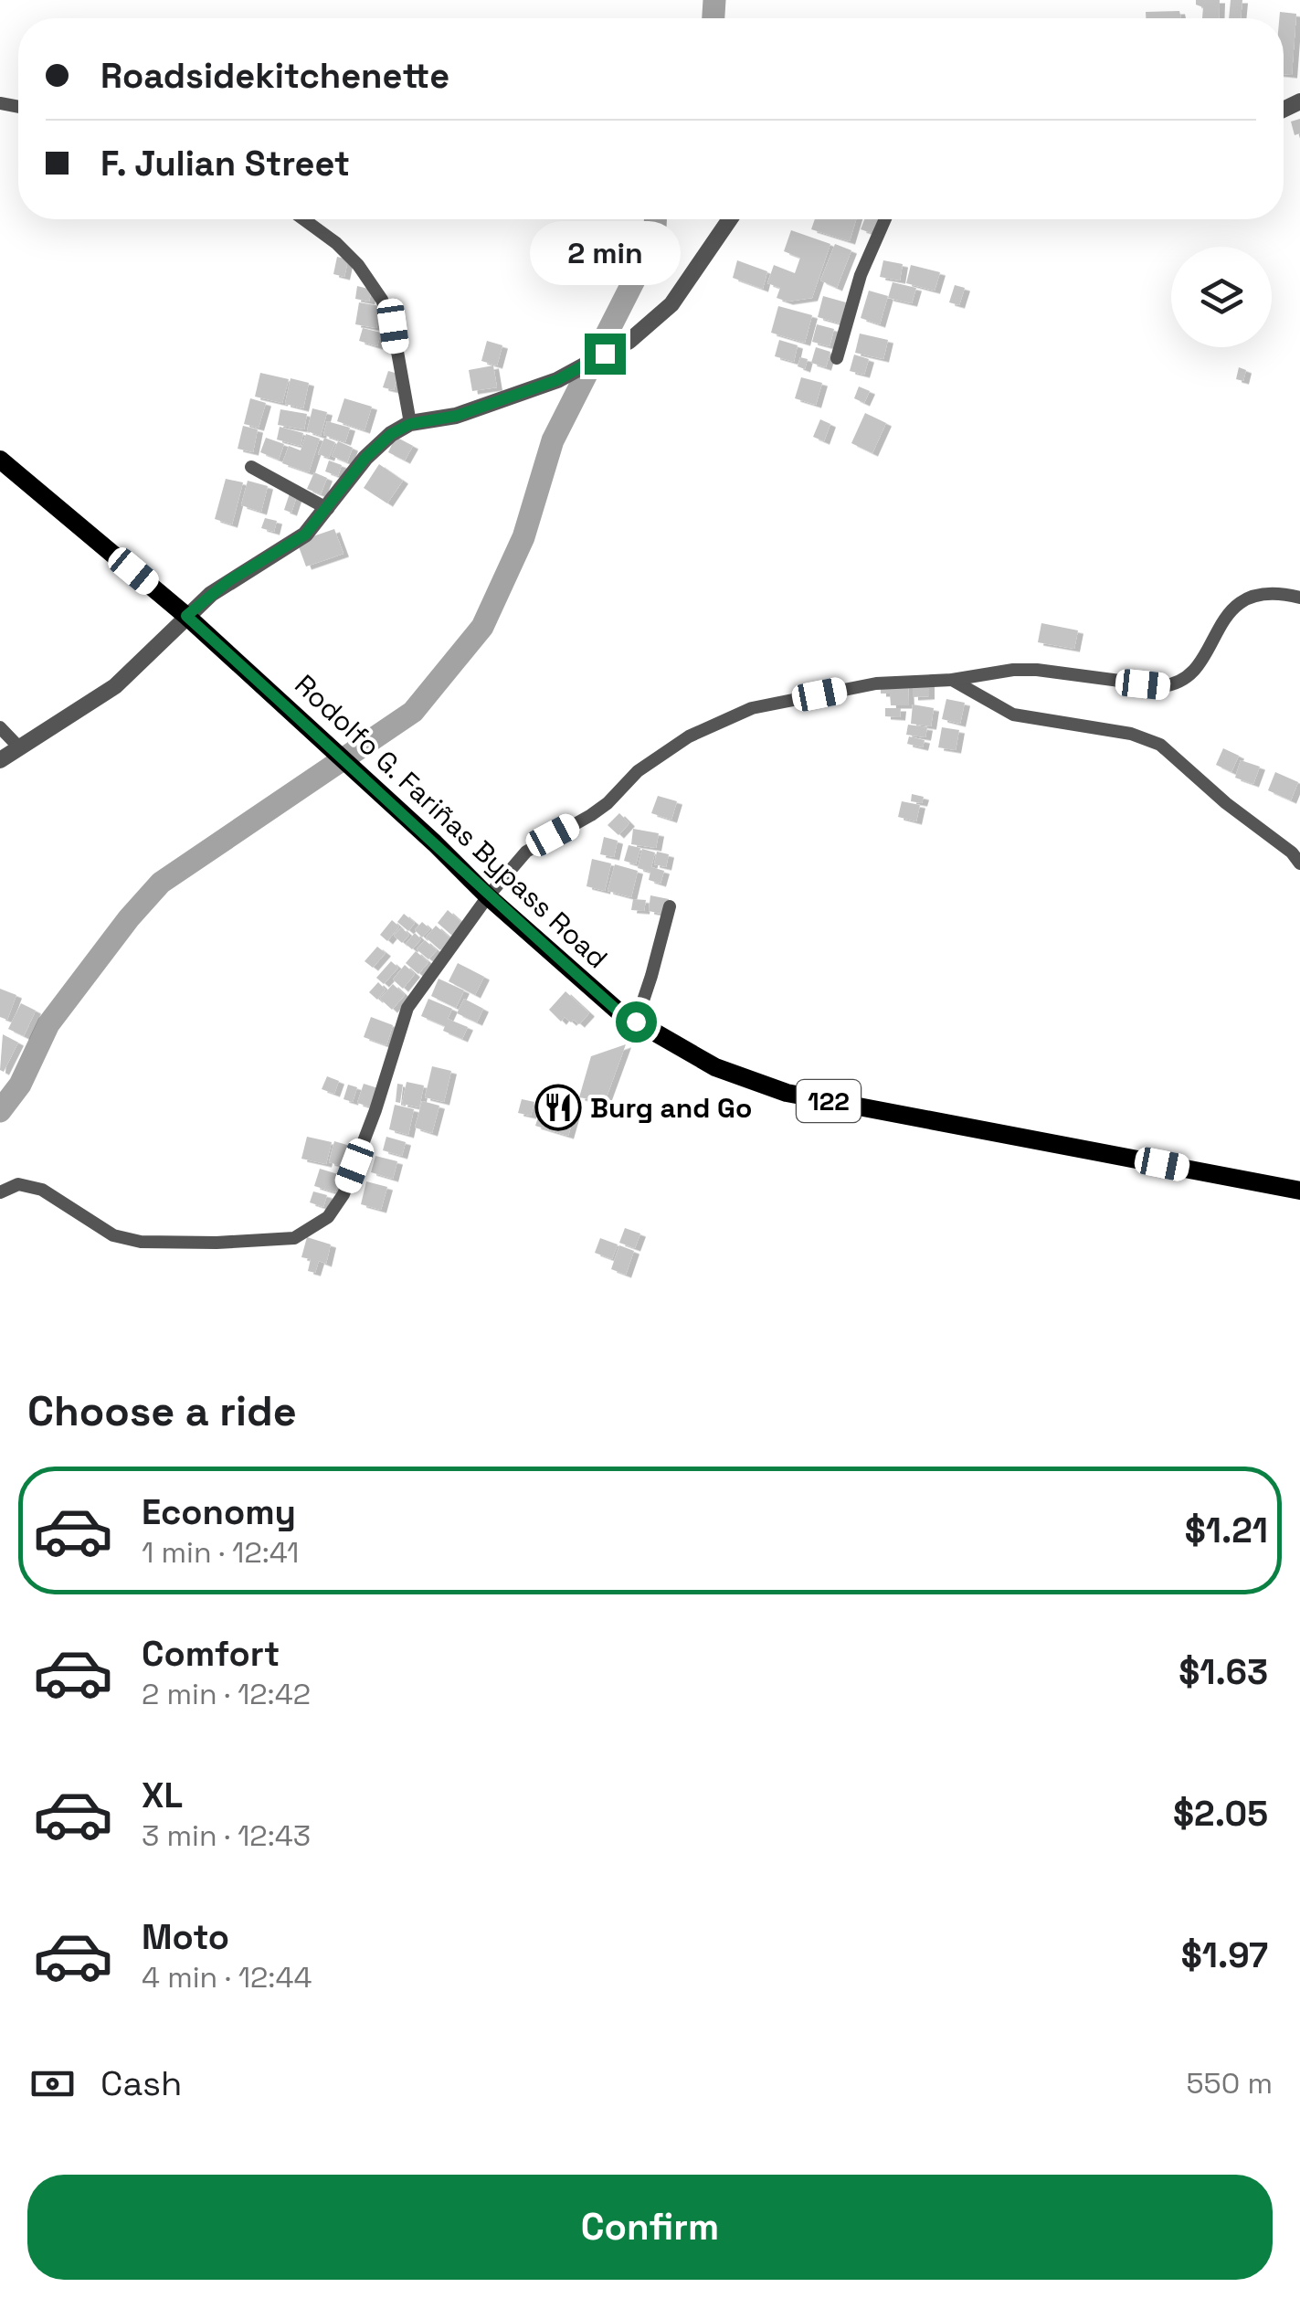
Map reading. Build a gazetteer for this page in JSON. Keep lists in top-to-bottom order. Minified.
{"streets":{"main road":["Rodolfo G. Fariñas Bypass Road","122"]},"places":{"restaurant":["Burg and Go"]},"page":{"banner":["Roadsidekitchenette","F. Julian Street"],"bubble":"2 min","heading":"Choose a ride","list":[{"name":"Economy","note":"1 min · 12:41","value":"$1.21"},{"name":"Comfort","note":"2 min · 12:42","value":"$1.63"},{"name":"XL","note":"3 min · 12:43","value":"$2.05"},{"name":"Moto","note":"4 min · 12:44","value":"$1.97"}],"pay":["Cash","550 m"],"buttons":"Confirm"}}
